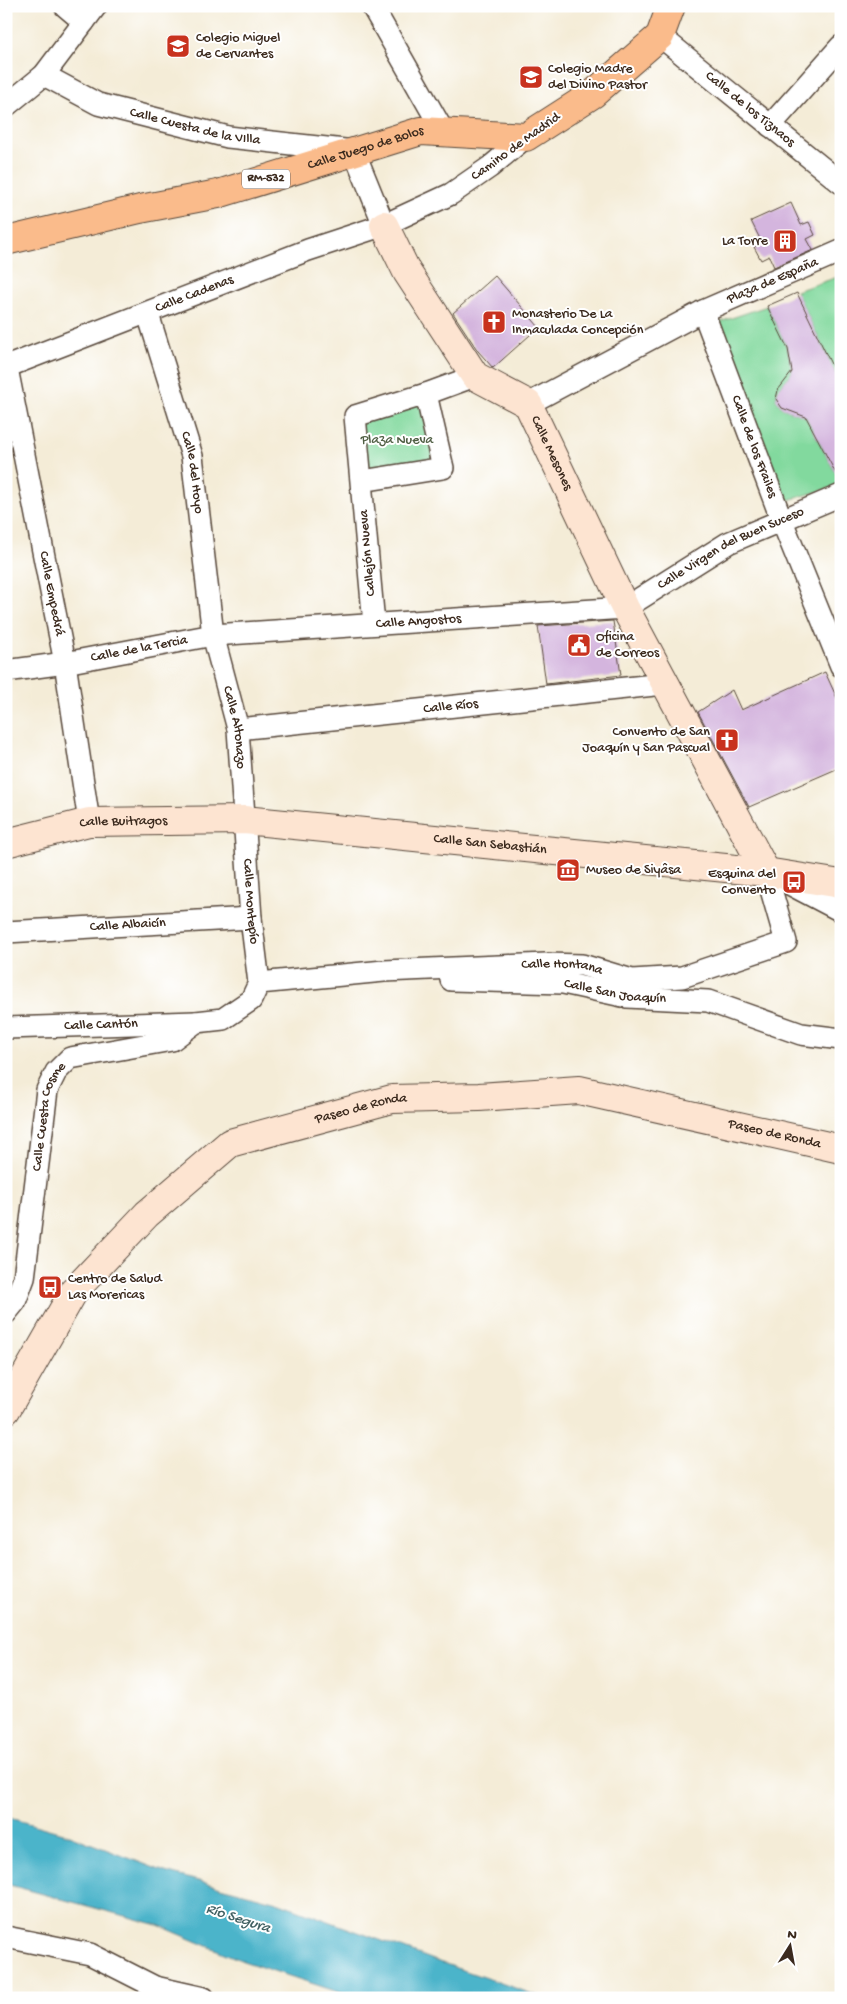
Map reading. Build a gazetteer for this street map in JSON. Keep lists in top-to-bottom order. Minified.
{"streets":{"main road":["Camino de Madrid","Calle Juego de Bolos","RM-532","Calle Mesones","Calle Buitragos","Calle San Sebastián","Paseo de Ronda"],"street":["Calle de los Tiznaos","Calle Cuesta de la VIlla","Plaza de España","Calle Cadenas","Calle de los Frailes","Calle del Hoyo","Calle Virgen del Buen Suceso","Callejón Nueva","Calle Empedrá","Calle Angostos","Calle de la Tercia","Calle Ríos","Calle Altonazo","Calle Montepío","Calle Albaicín","Calle Hontana","Calle San Joaquín","Calle Cantón","Calle Cuesta Cosme"]},"crossings":[["Calle de los Tiznaos","Camino de Madrid"],["Calle Cuesta de la VIlla","Calle Juego de Bolos"],["Camino de Madrid","Calle Juego de Bolos"],["Camino de Madrid","Calle Cadenas"],["Camino de Madrid","Calle Mesones"],["Plaza de España","Calle de los Frailes"],["Plaza de España","Calle Mesones"],["Calle Cadenas","Calle Mesones"],["Calle Cadenas","Calle del Hoyo"],["Calle Cadenas","Calle Empedrá"],["Calle de los Frailes","Calle Virgen del Buen Suceso"],["Calle Mesones","Calle Virgen del Buen Suceso"],["Calle Mesones","Calle Angostos"],["Calle Mesones","Calle Ríos"],["Calle Mesones","Calle San Sebastián"],["Calle Mesones","Calle Hontana"],["Calle del Hoyo","Calle Angostos"],["Calle del Hoyo","Calle de la Tercia"],["Calle del Hoyo","Calle Altonazo"],["Calle Virgen del Buen Suceso","Calle Angostos"],["Callejón Nueva","Calle Angostos"],["Calle Empedrá","Calle de la Tercia"],["Calle Empedrá","Calle Buitragos"],["Calle Angostos","Calle de la Tercia"],["Calle Angostos","Calle Altonazo"],["Calle de la Tercia","Calle Altonazo"],["Calle Ríos","Calle Altonazo"],["Calle Altonazo","Calle Buitragos"],["Calle Altonazo","Calle San Sebastián"],["Calle Altonazo","Calle Montepío"],["Calle Buitragos","Calle San Sebastián"],["Calle Buitragos","Calle Montepío"],["Calle San Sebastián","Calle Montepío"],["Calle San Sebastián","Calle Hontana"],["Calle Montepío","Calle Albaicín"],["Calle Montepío","Calle Hontana"],["Calle Hontana","Calle San Joaquín"],["Calle Cantón","Calle Cuesta Cosme"]],"water":["Río Segura"],"parks":["Plaza Nueva"],"places":{"school or university":["Colegio Miguel de Cervantes","Colegio Madre del Divino Pastor"],"building":["La Torre"],"church":["Monasterio De La Inmaculada Concepción","Convento de San Joaquín y San Pascual"],"public building":["Oficina de Correos"],"museum":["Museo de Siyâsa"],"bus stop":["Esquina del Convento","Centro de Salud Las Morericas"]},"north":"top"}
